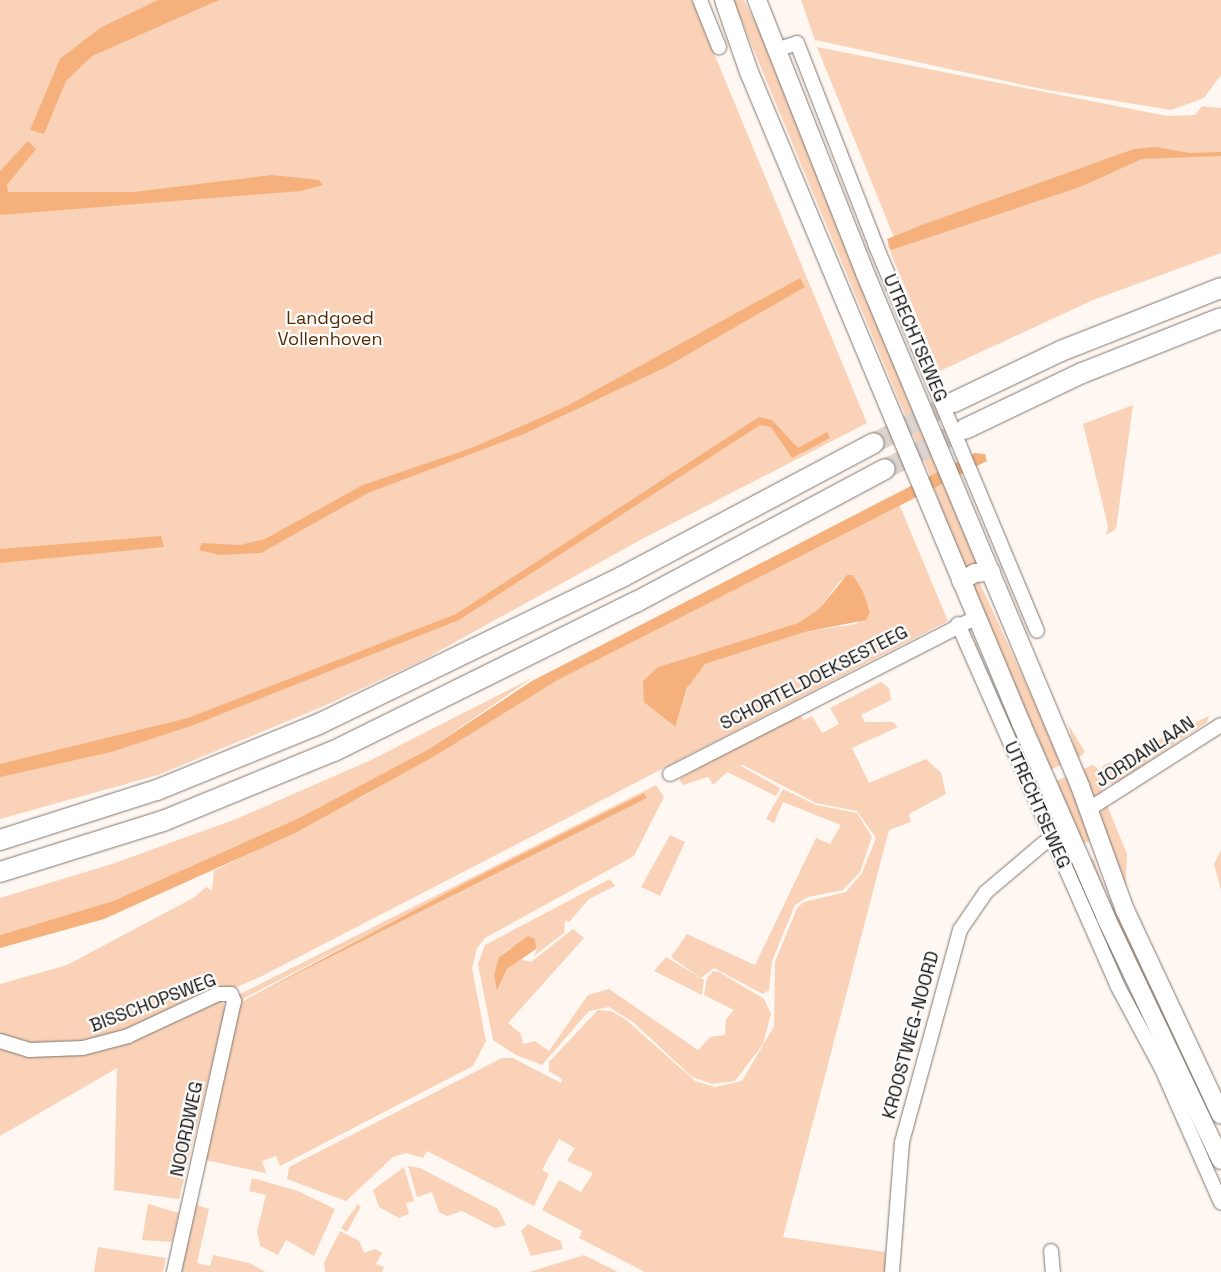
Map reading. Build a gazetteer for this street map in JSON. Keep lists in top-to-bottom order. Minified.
{"streets":{"main road":["UTRECHTSEWEG"],"street":["SCHORTELDOEKSESTEEG","JORDANLAAN","BISSCHOPSWEG","KROOSTWEG-NOORD","NOORDWEG"]},"crossings":[["UTRECHTSEWEG","SCHORTELDOEKSESTEEG"],["UTRECHTSEWEG","JORDANLAAN"],["BISSCHOPSWEG","NOORDWEG"]],"parks":["Landgoed Vollenhoven"]}
